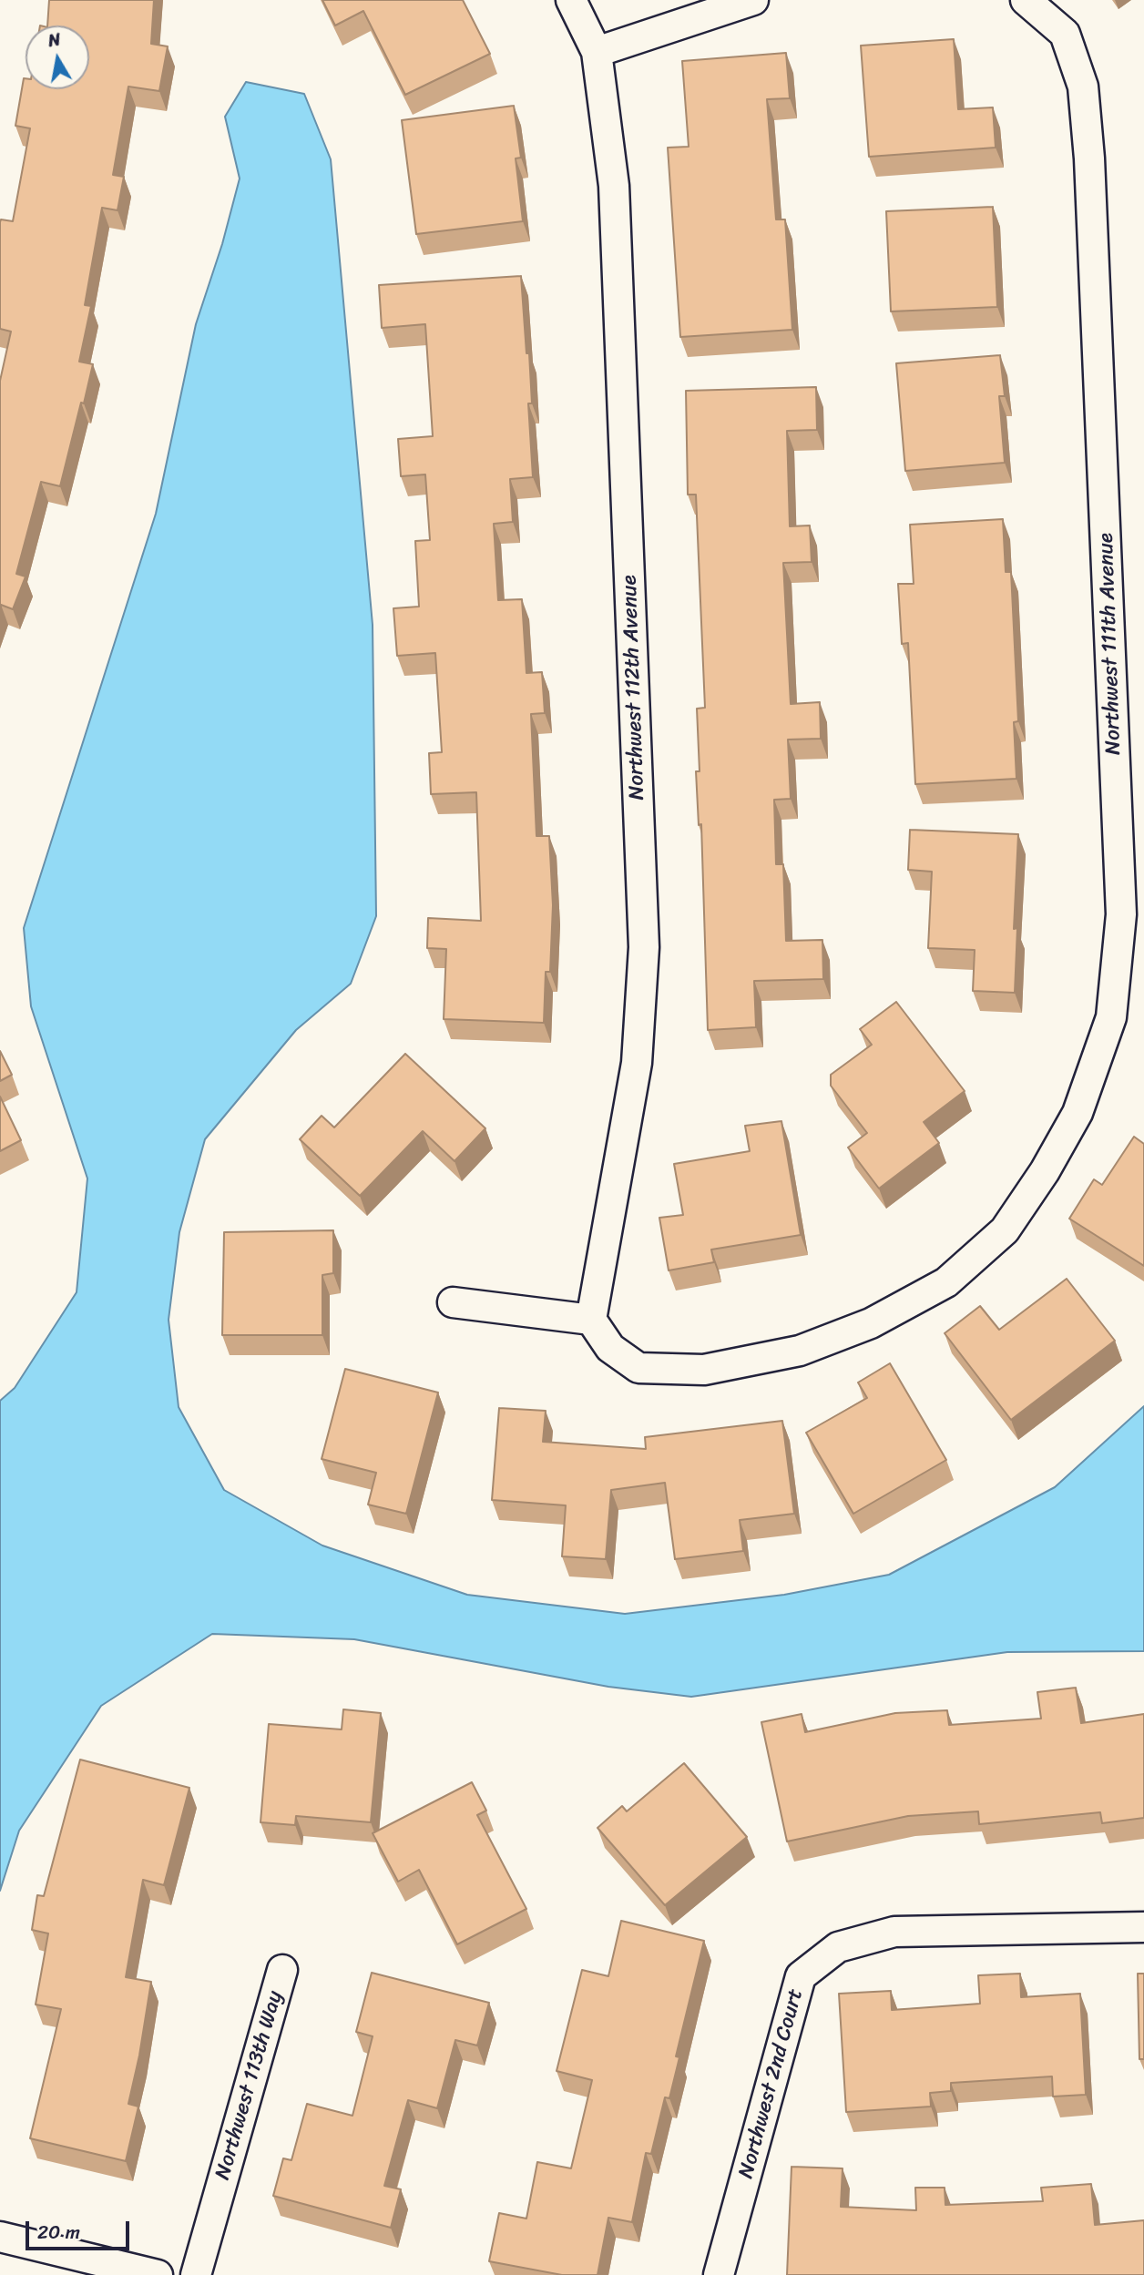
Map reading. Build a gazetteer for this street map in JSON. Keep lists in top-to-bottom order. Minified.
{"streets":{"street":["Northwest 111th Avenue","Northwest 112th Avenue","Northwest 2nd Court","Northwest 113th Way"]},"crossings":[["Northwest 111th Avenue","Northwest 112th Avenue"]],"scale_bar":"20 m","north":"top"}
